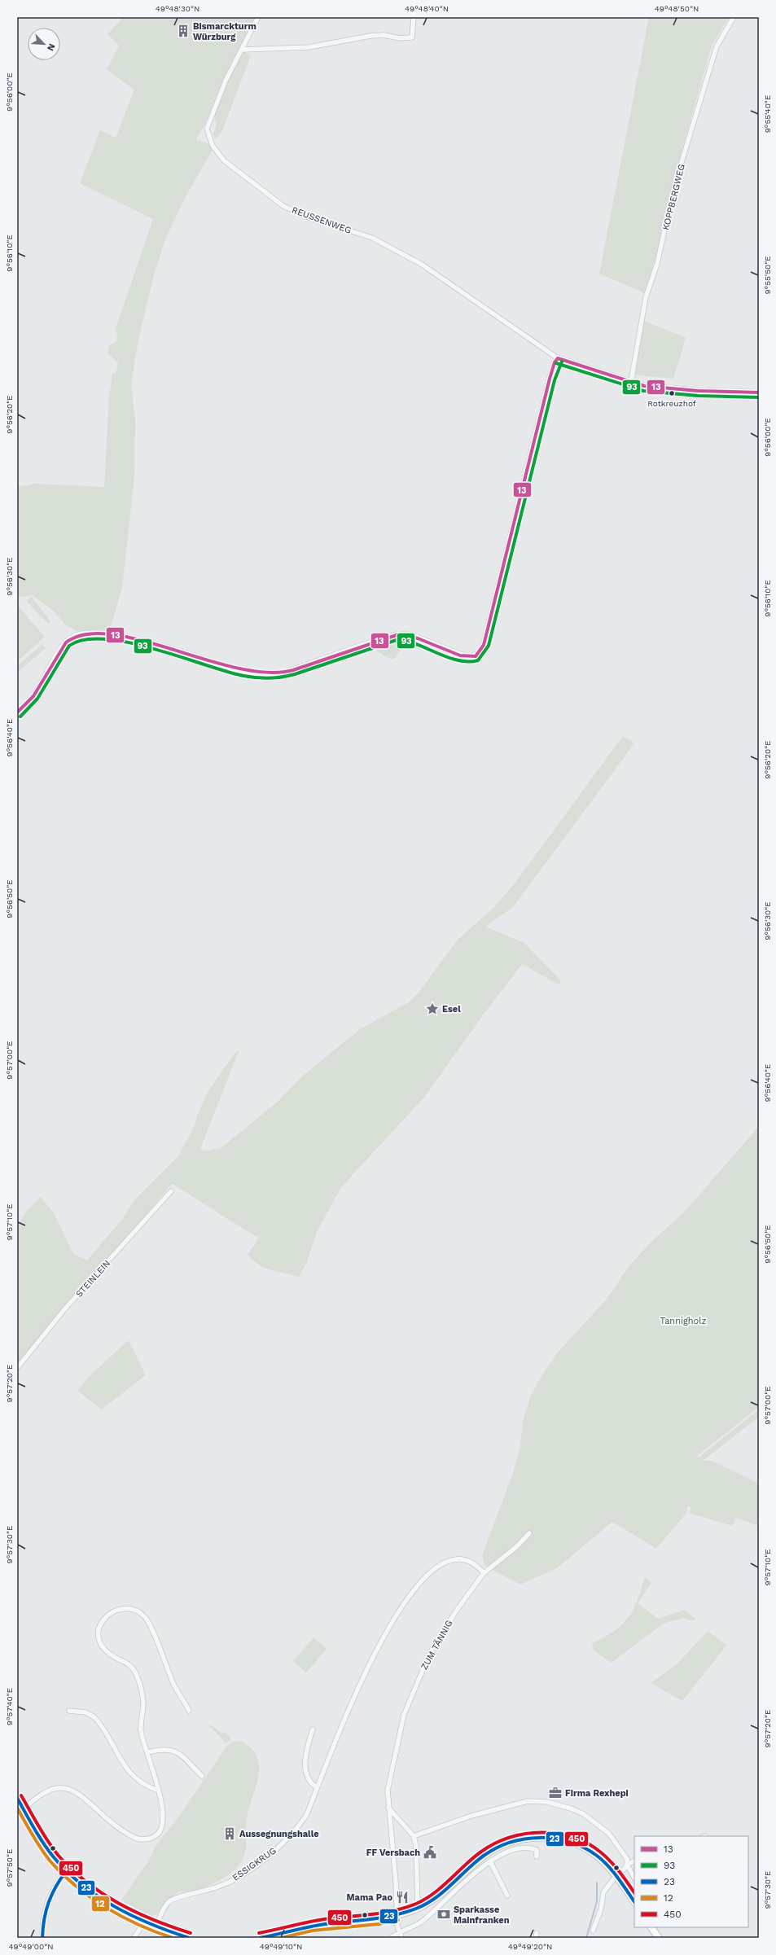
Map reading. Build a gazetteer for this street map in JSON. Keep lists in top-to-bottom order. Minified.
{"streets":{"street":["KOPPBERGWEG","REUSSENWEG","STEINLEIN","ZUM TÄNNIG","ESSIGKRUG"]},"crossings":[["ZUM TÄNNIG","ESSIGKRUG"]],"parks":["Tannigholz"],"places":{"building":["Bismarckturm Würzburg","Aussegnungshalle"],"other":["Rotkreuzhof"],"place":["Esel"],"office":["Firma Rexhepi"],"public building":["FF Versbach"],"restaurant":["Mama Pao"],"bank":["Sparkasse Mainfranken"]},"lines":["transit line 13","transit line 93","transit line 450","transit line 23","transit line 12"],"legend":["13","93","23","12","450"],"north":"bottom right","coordinates":["49°48'30\"N","49°48'40\"N","49°48'50\"N","9°56'00\"E","9°55'40\"E","9°56'10\"E","9°55'50\"E","9°56'20\"E","9°56'30\"E","9°56'40\"E","9°56'50\"E","9°57'00\"E","9°57'10\"E","9°57'20\"E","9°57'30\"E","9°57'40\"E","9°57'50\"E","49°49'00\"N","49°49'10\"N","49°49'20\"N"]}
